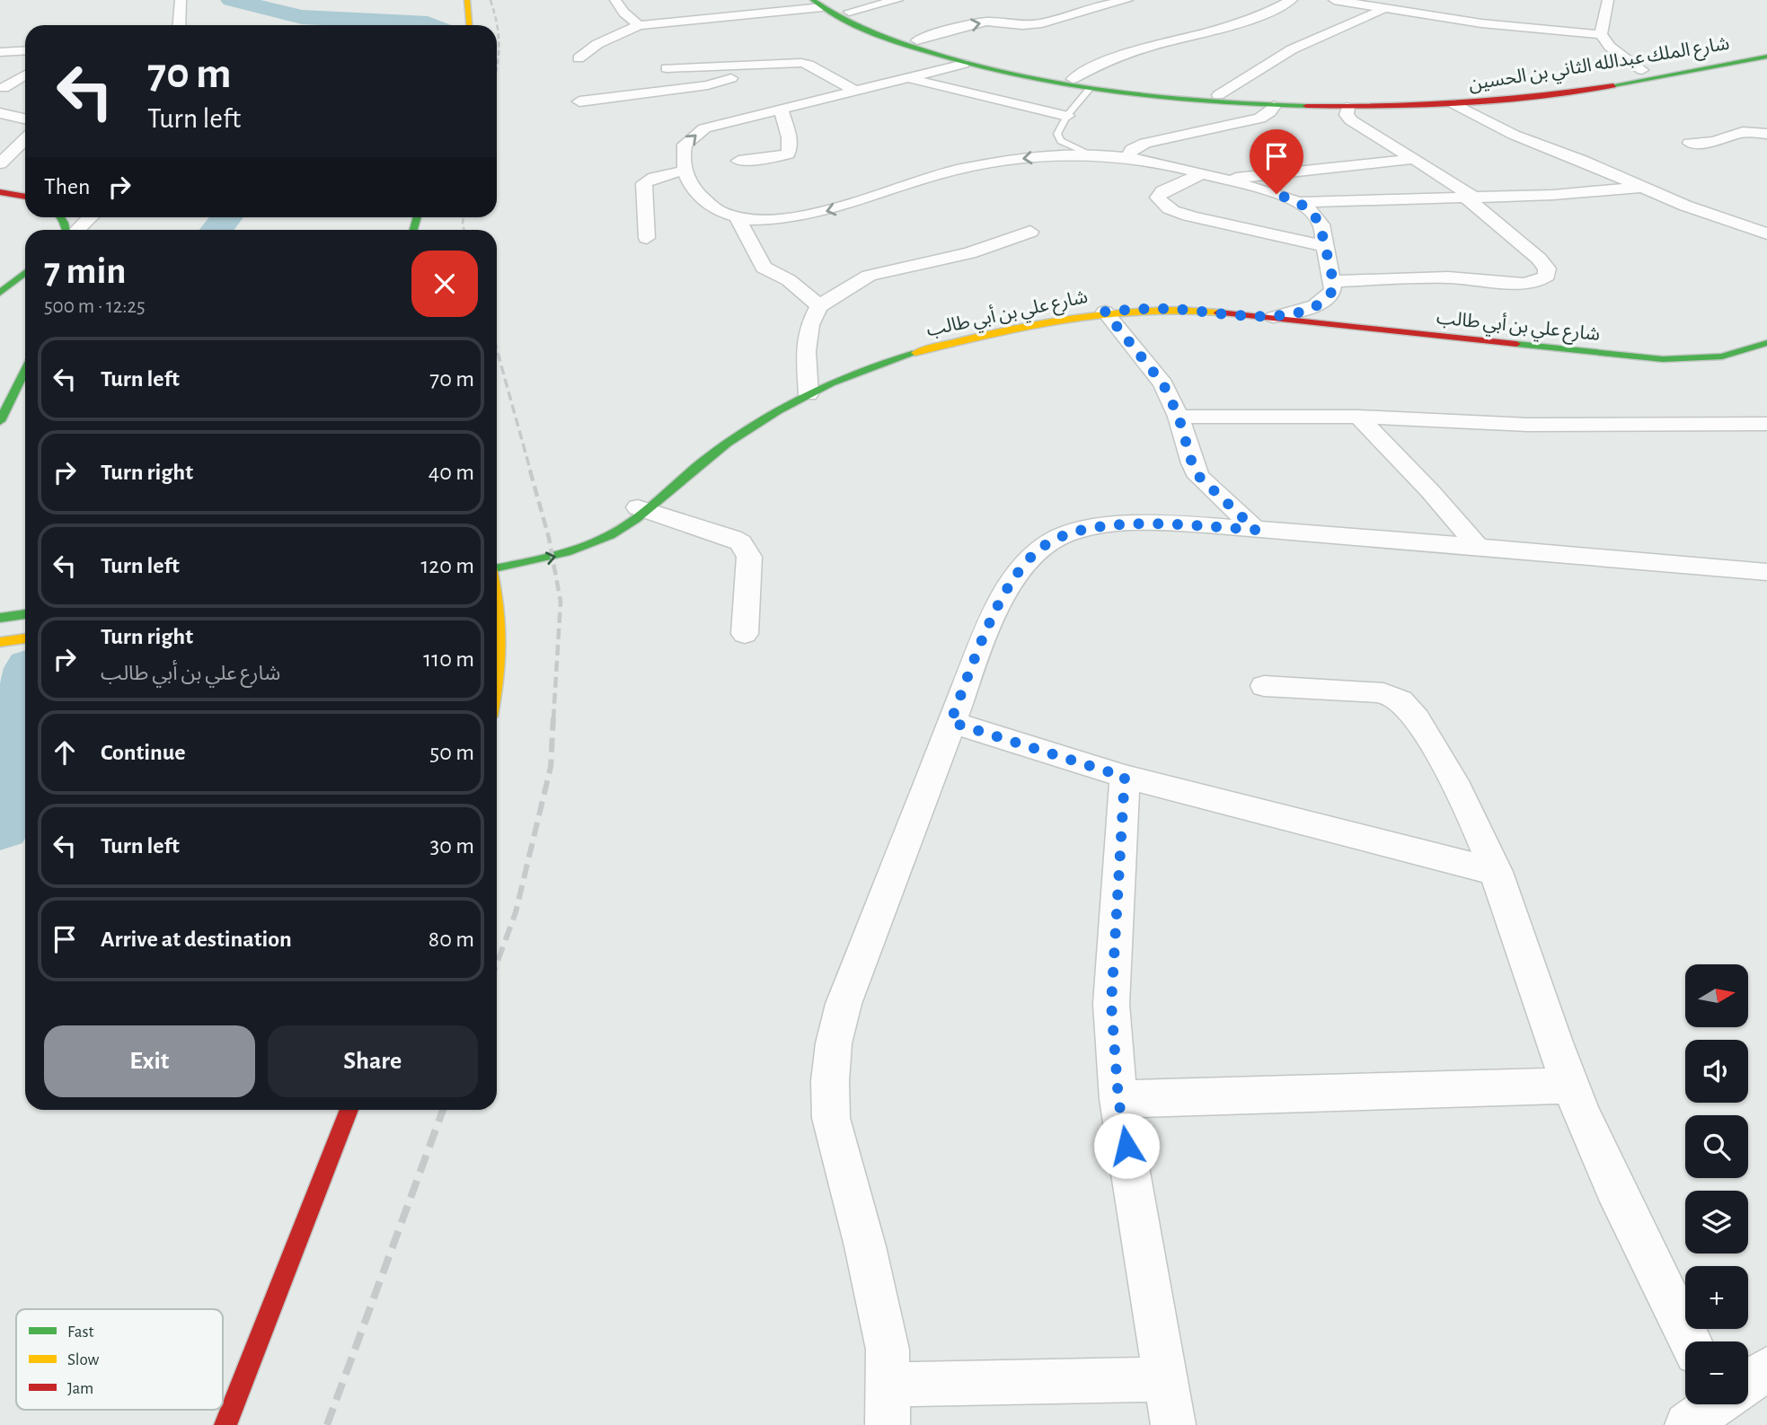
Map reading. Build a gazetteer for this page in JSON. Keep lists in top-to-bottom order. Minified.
{"streets":{"main road":["شارع الملك عبدالله الثاني بن الحسين","شارع علي بن أبي طالب"]},"legend":["Fast","Slow","Jam"],"north":"right","page":{"turn":["70 m","Turn left"],"then":"Then","heading":["7 min","500 m · 12:25"],"list":[{"name":"Turn left","value":"70 m"},{"name":"Turn right","value":"40 m"},{"name":"Turn left","value":"120 m"},{"name":"Turn right","note":"شارع علي بن أبي طالب","value":"110 m"},{"name":"Continue","value":"50 m"},{"name":"Turn left","value":"30 m"},{"name":"Arrive at destination","value":"80 m"}],"map_buttons":["+","−"],"buttons":["Exit","Share"]}}
